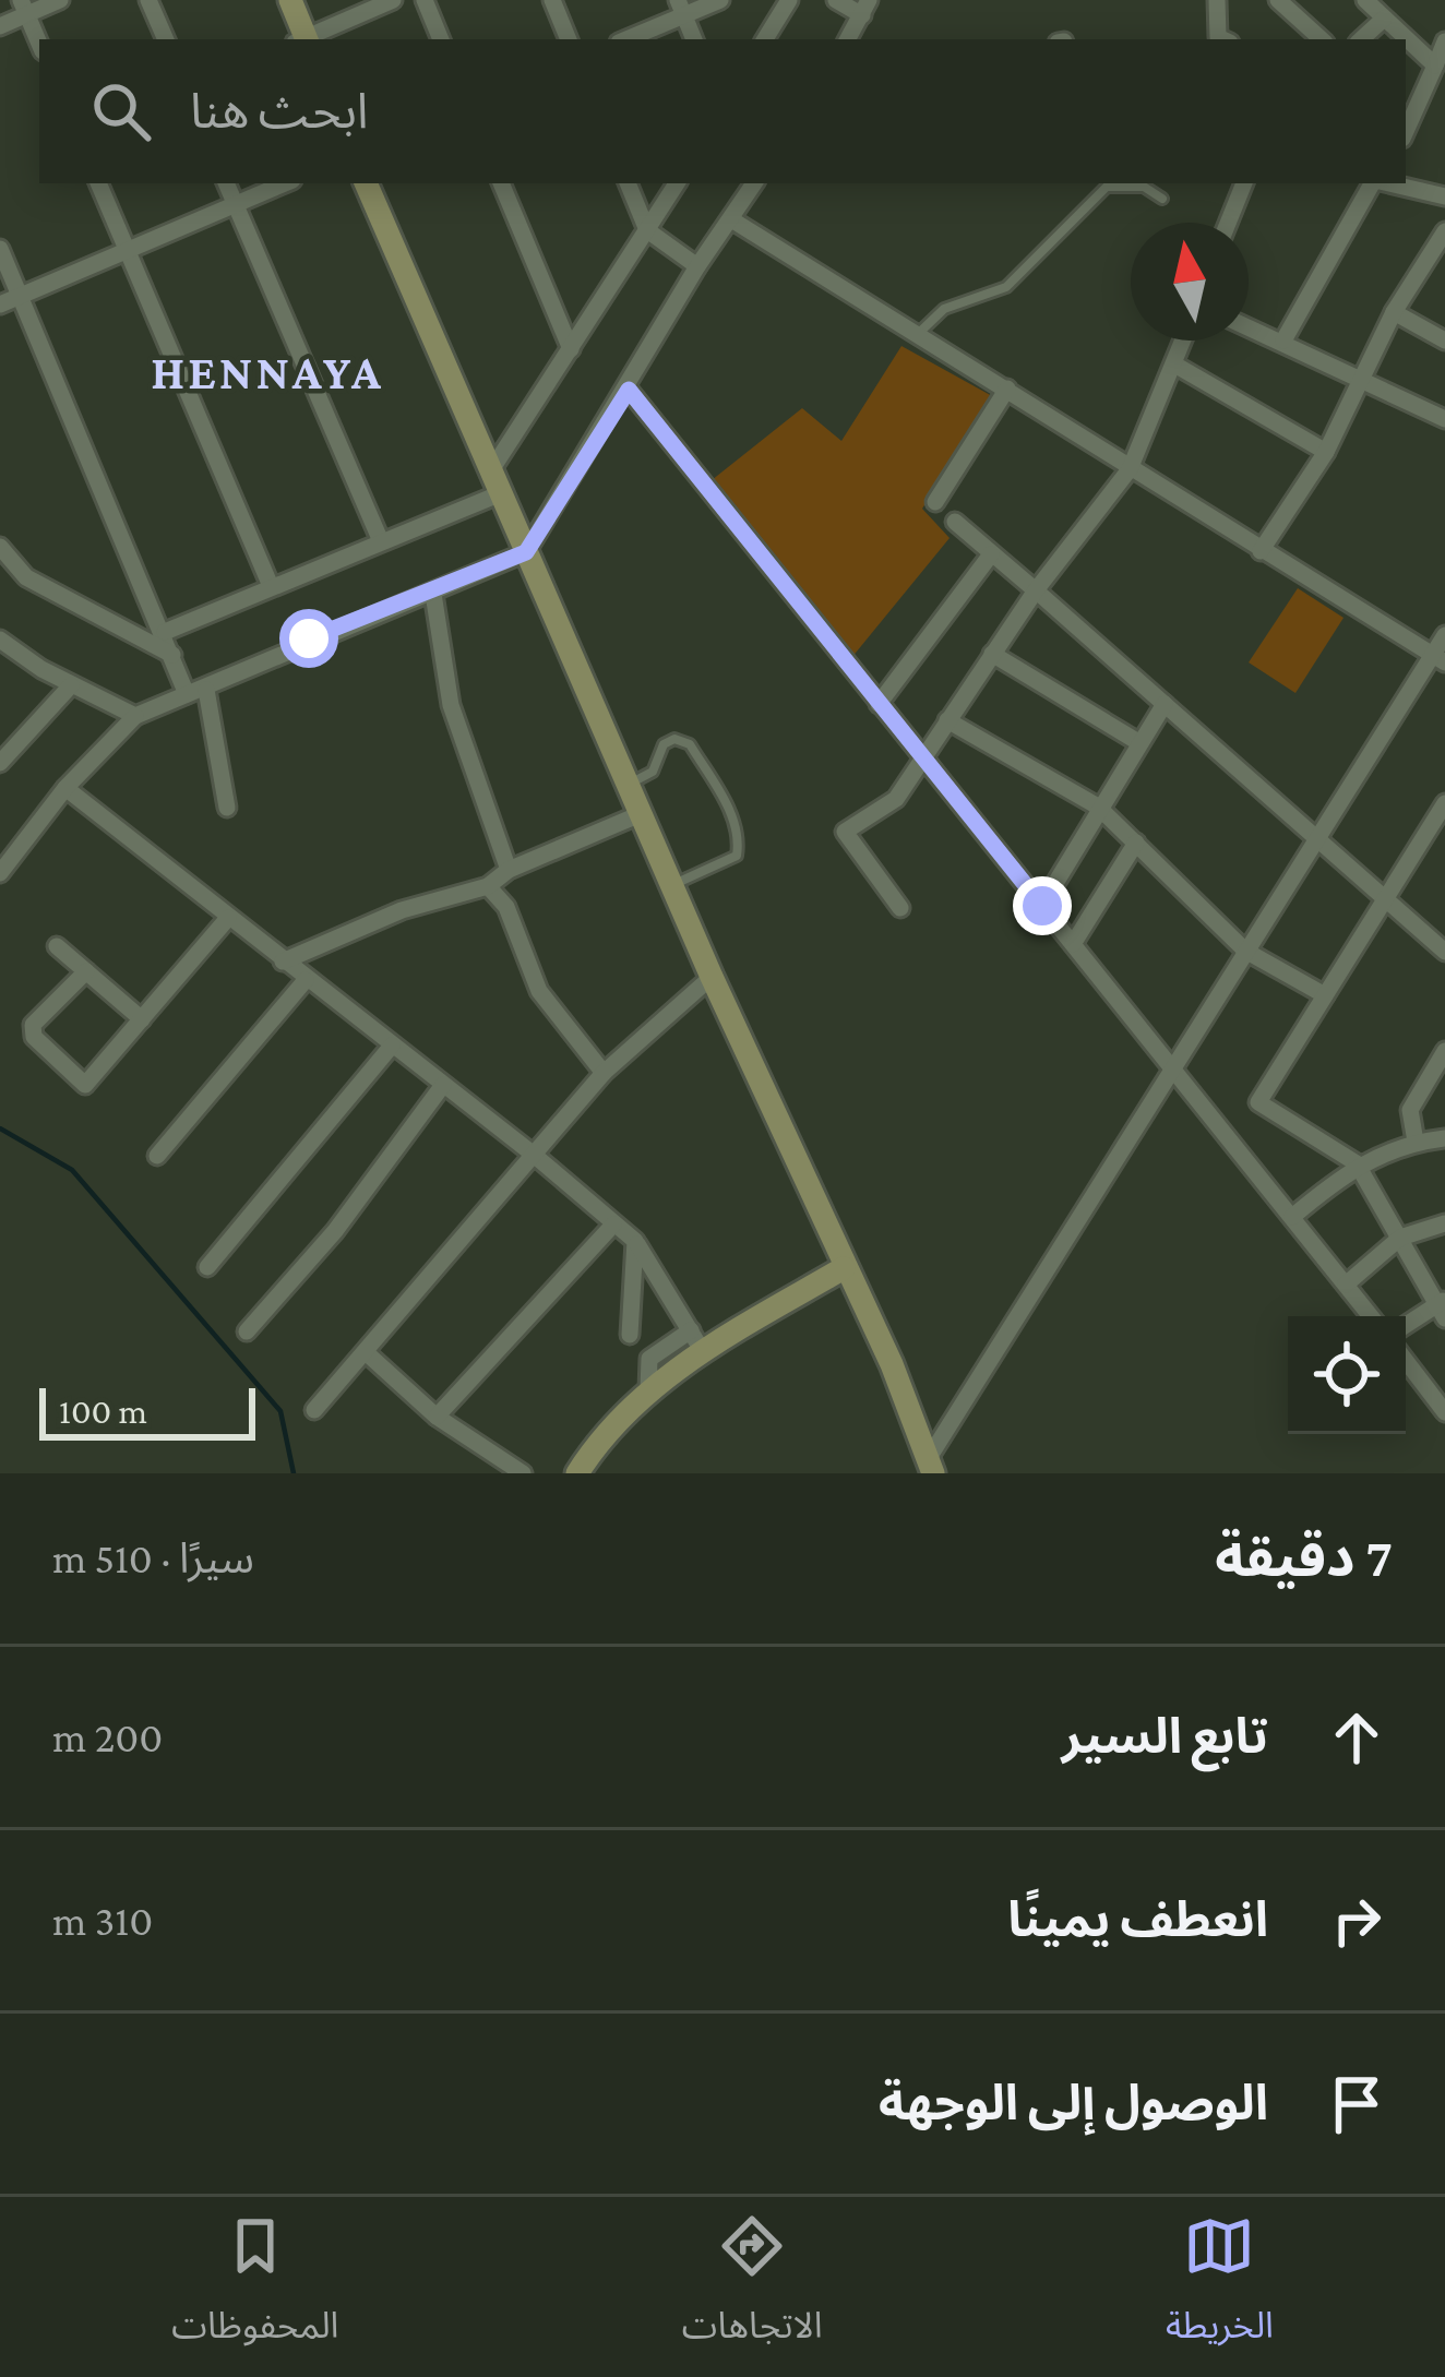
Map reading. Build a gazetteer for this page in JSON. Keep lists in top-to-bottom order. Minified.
{"districts":["HENNAYA"],"scale_bar":"100 m","north":"top","page":{"search":"ابحث هنا","scale":"100 m","heading":["7 دقيقة","سيرًا · 510 m"],"list":[["تابع السير","200 m"],["انعطف يمينًا","310 m"],"الوصول إلى الوجهة"],"nav":["الخريطة","الاتجاهات","المحفوظات"]}}
